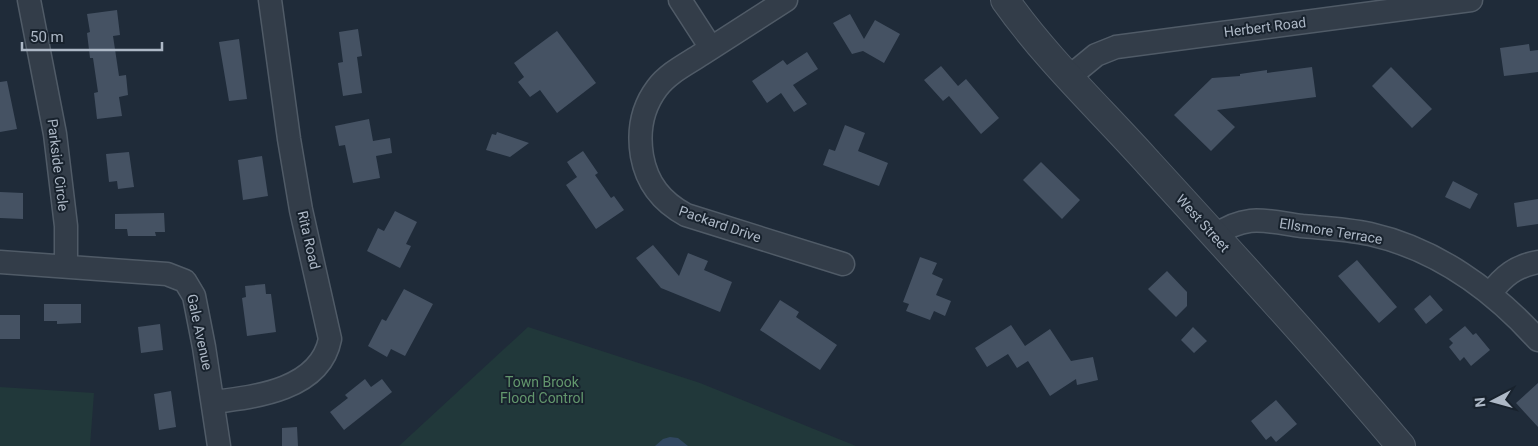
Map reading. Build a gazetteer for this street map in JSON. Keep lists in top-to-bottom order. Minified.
{"streets":{"street":["Herbert Road","Parkside Circle","West Street","Packard Drive","Ellsmore Terrace","Rita Road","Gale Avenue"]},"crossings":[["Herbert Road","West Street"],["Parkside Circle","Gale Avenue"],["West Street","Ellsmore Terrace"],["Rita Road","Gale Avenue"]],"parks":["Town Brook Flood Control"],"scale_bar":"50 m","north":"left"}
